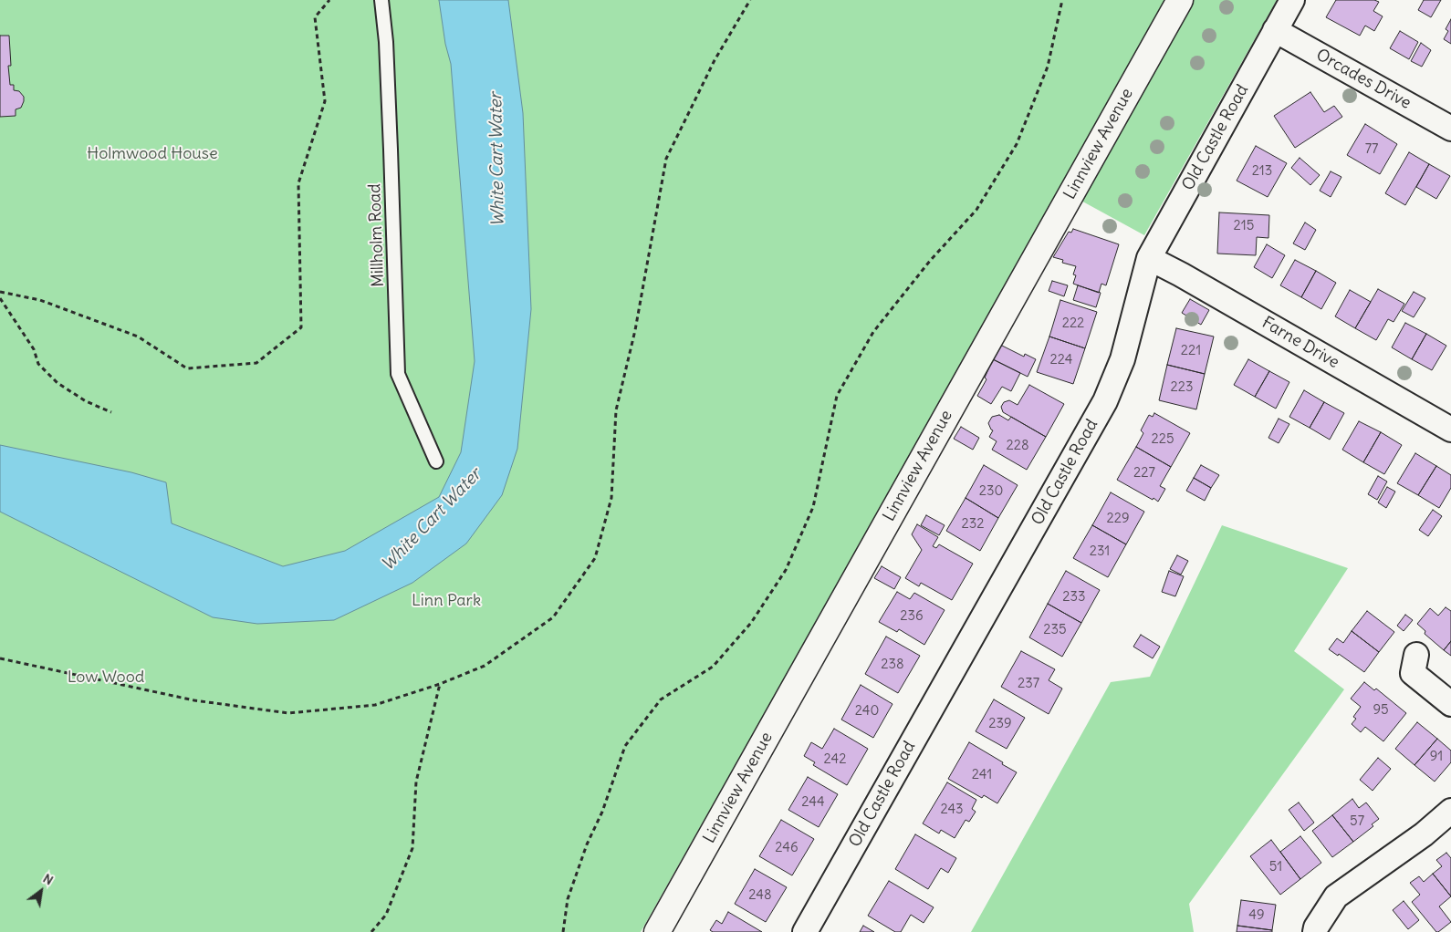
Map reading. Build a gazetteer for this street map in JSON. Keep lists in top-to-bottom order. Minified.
{"streets":{"street":["Orcades Drive","Old Castle Road","Linnview Avenue","Farne Drive"],"lane":["Millholm Road"]},"crossings":[["Orcades Drive","Old Castle Road"],["Old Castle Road","Farne Drive"]],"water":["White Cart Water"],"parks":["Holmwood House","Linn Park","Low Wood"],"house_numbers":["77","213","215","222","221","224","223","225","228","227","230","229","232","231","233","236","235","238","237","95","240","239","91","242","241","244","243","57","246","51","248","49"],"north":"top right"}
